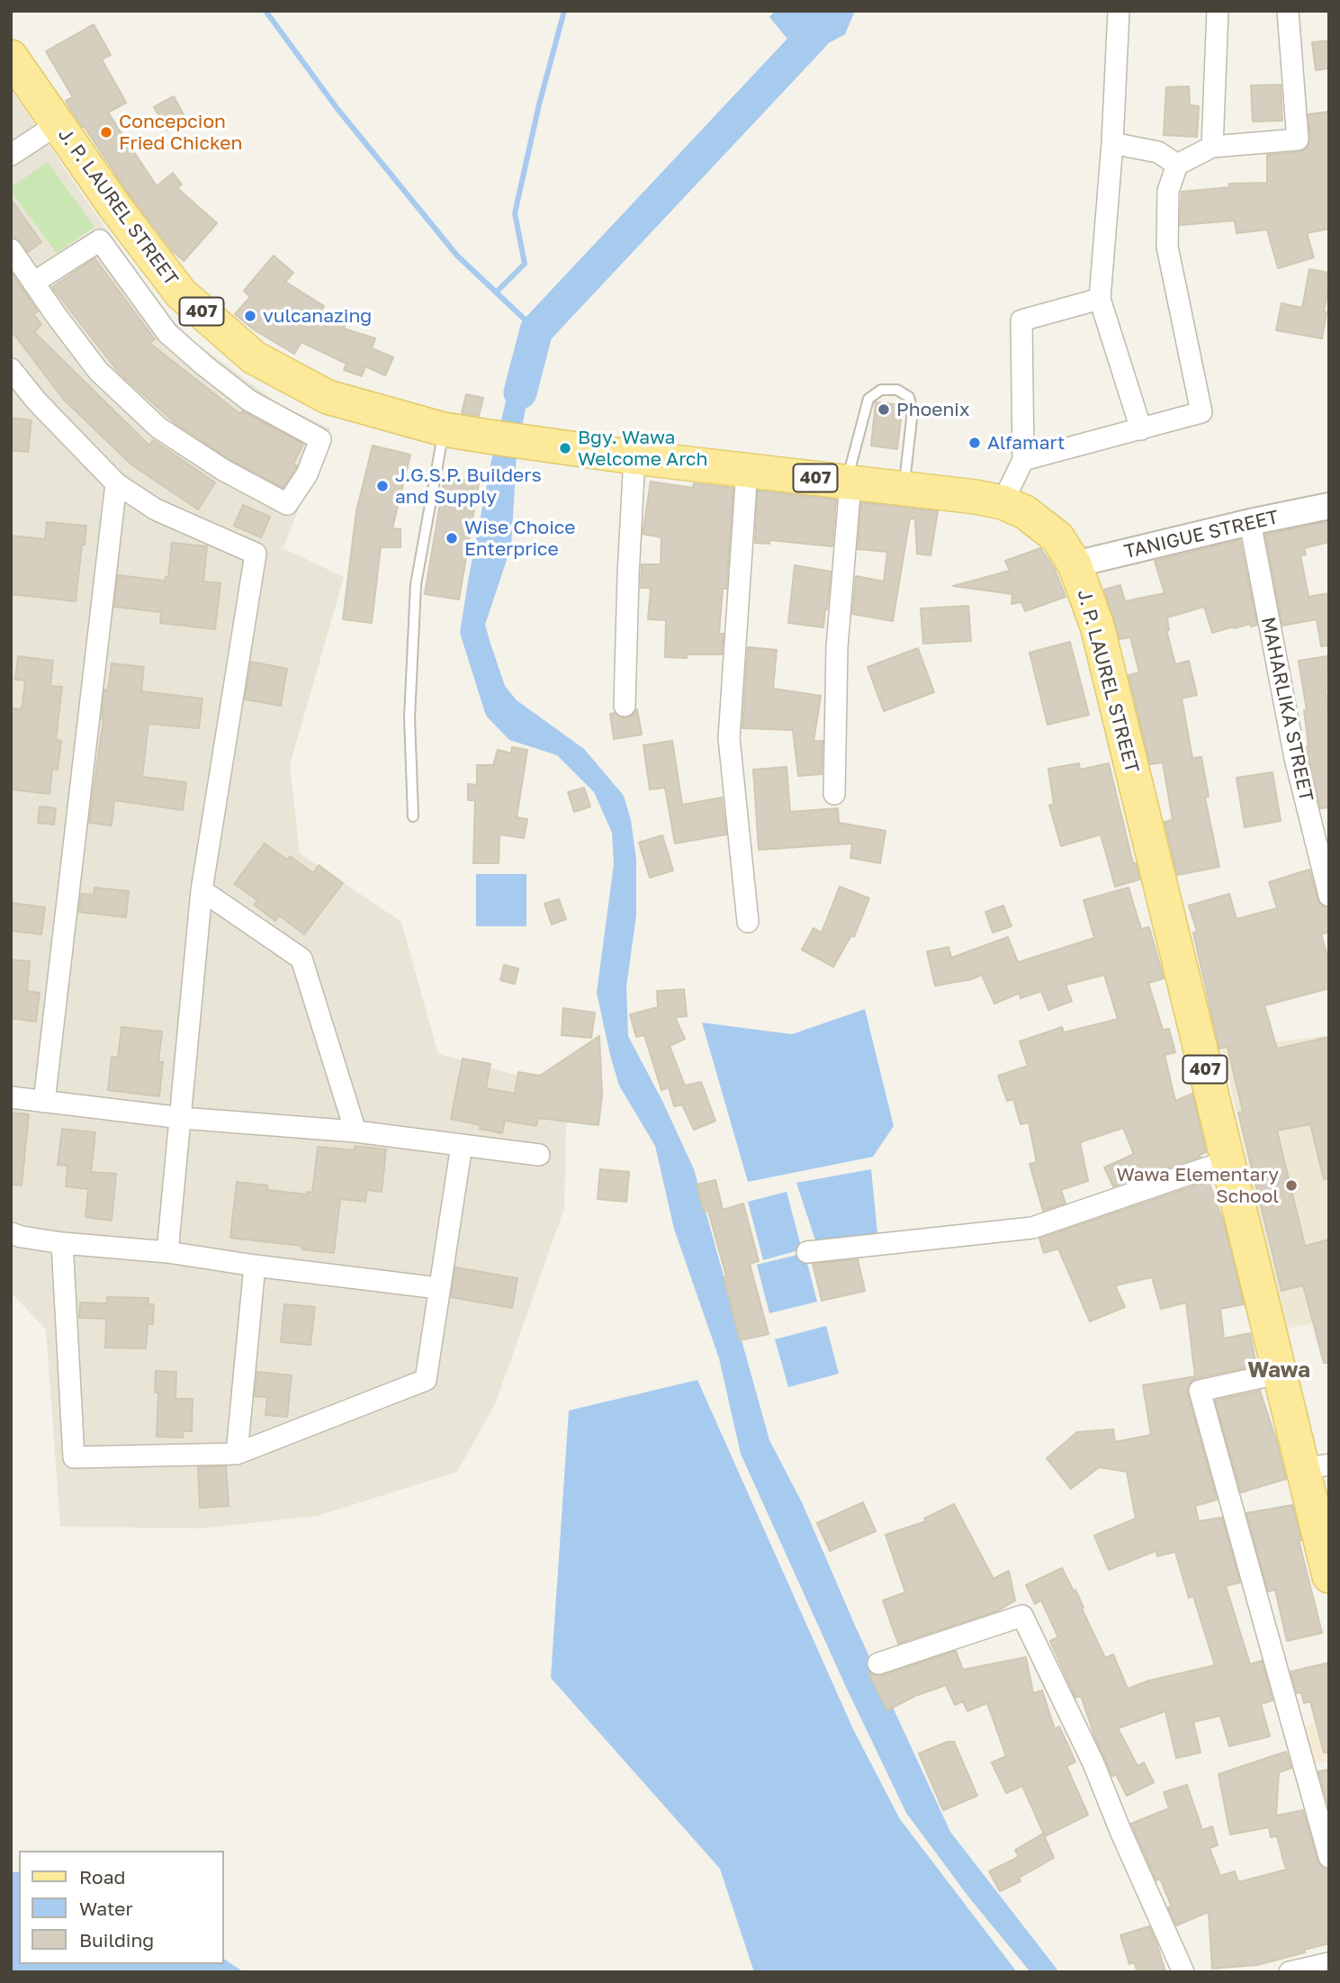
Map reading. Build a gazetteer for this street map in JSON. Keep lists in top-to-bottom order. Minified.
{"streets":{"main road":["J. P. LAUREL STREET","407"],"street":["TANIGUE STREET","MAHARLIKA STREET"]},"crossings":[["J. P. LAUREL STREET","TANIGUE STREET"],["TANIGUE STREET","MAHARLIKA STREET"]],"districts":["Wawa"],"places":["Concepcion Fried Chicken","vulcanazing","Phoenix","Alfamart","Bgy. Wawa Welcome Arch","J.G.S.P. Builders and Supply","Wise Choice Enterprice","Wawa Elementary School"],"legend":["Road","Water","Building"]}
